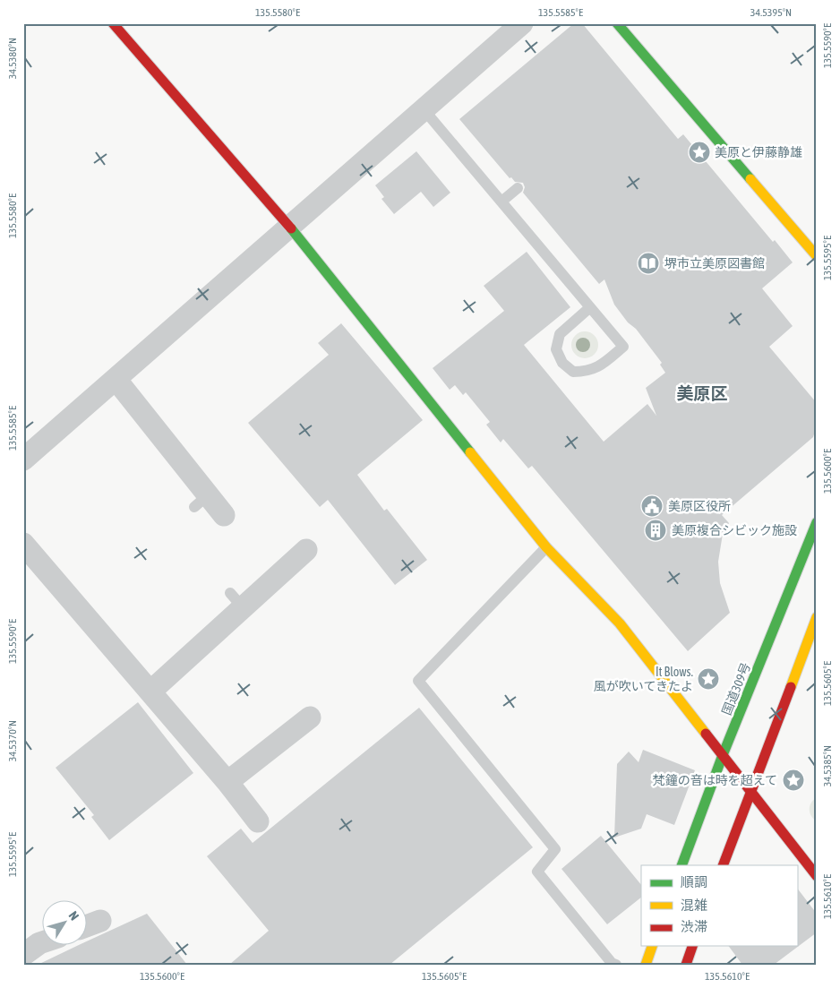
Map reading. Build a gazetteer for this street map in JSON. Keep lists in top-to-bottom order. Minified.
{"streets":{"main road":["国道309号"]},"districts":["美原区"],"places":{"place":["美原と伊藤静雄","It Blows. 風が吹いてきたよ","梵鐘の音は時を超えて"],"library":["堺市立美原図書館"],"public building":["美原区役所"],"building":["美原複合シビック施設"]},"legend":["順調","混雑","渋滞"],"north":"top right","coordinates":["135.5580°E","135.5585°E","34.5395°N","135.5590°E","34.5380°N","135.5595°E","135.5600°E","135.5605°E","34.5370°N","34.5385°N","135.5610°E"]}
